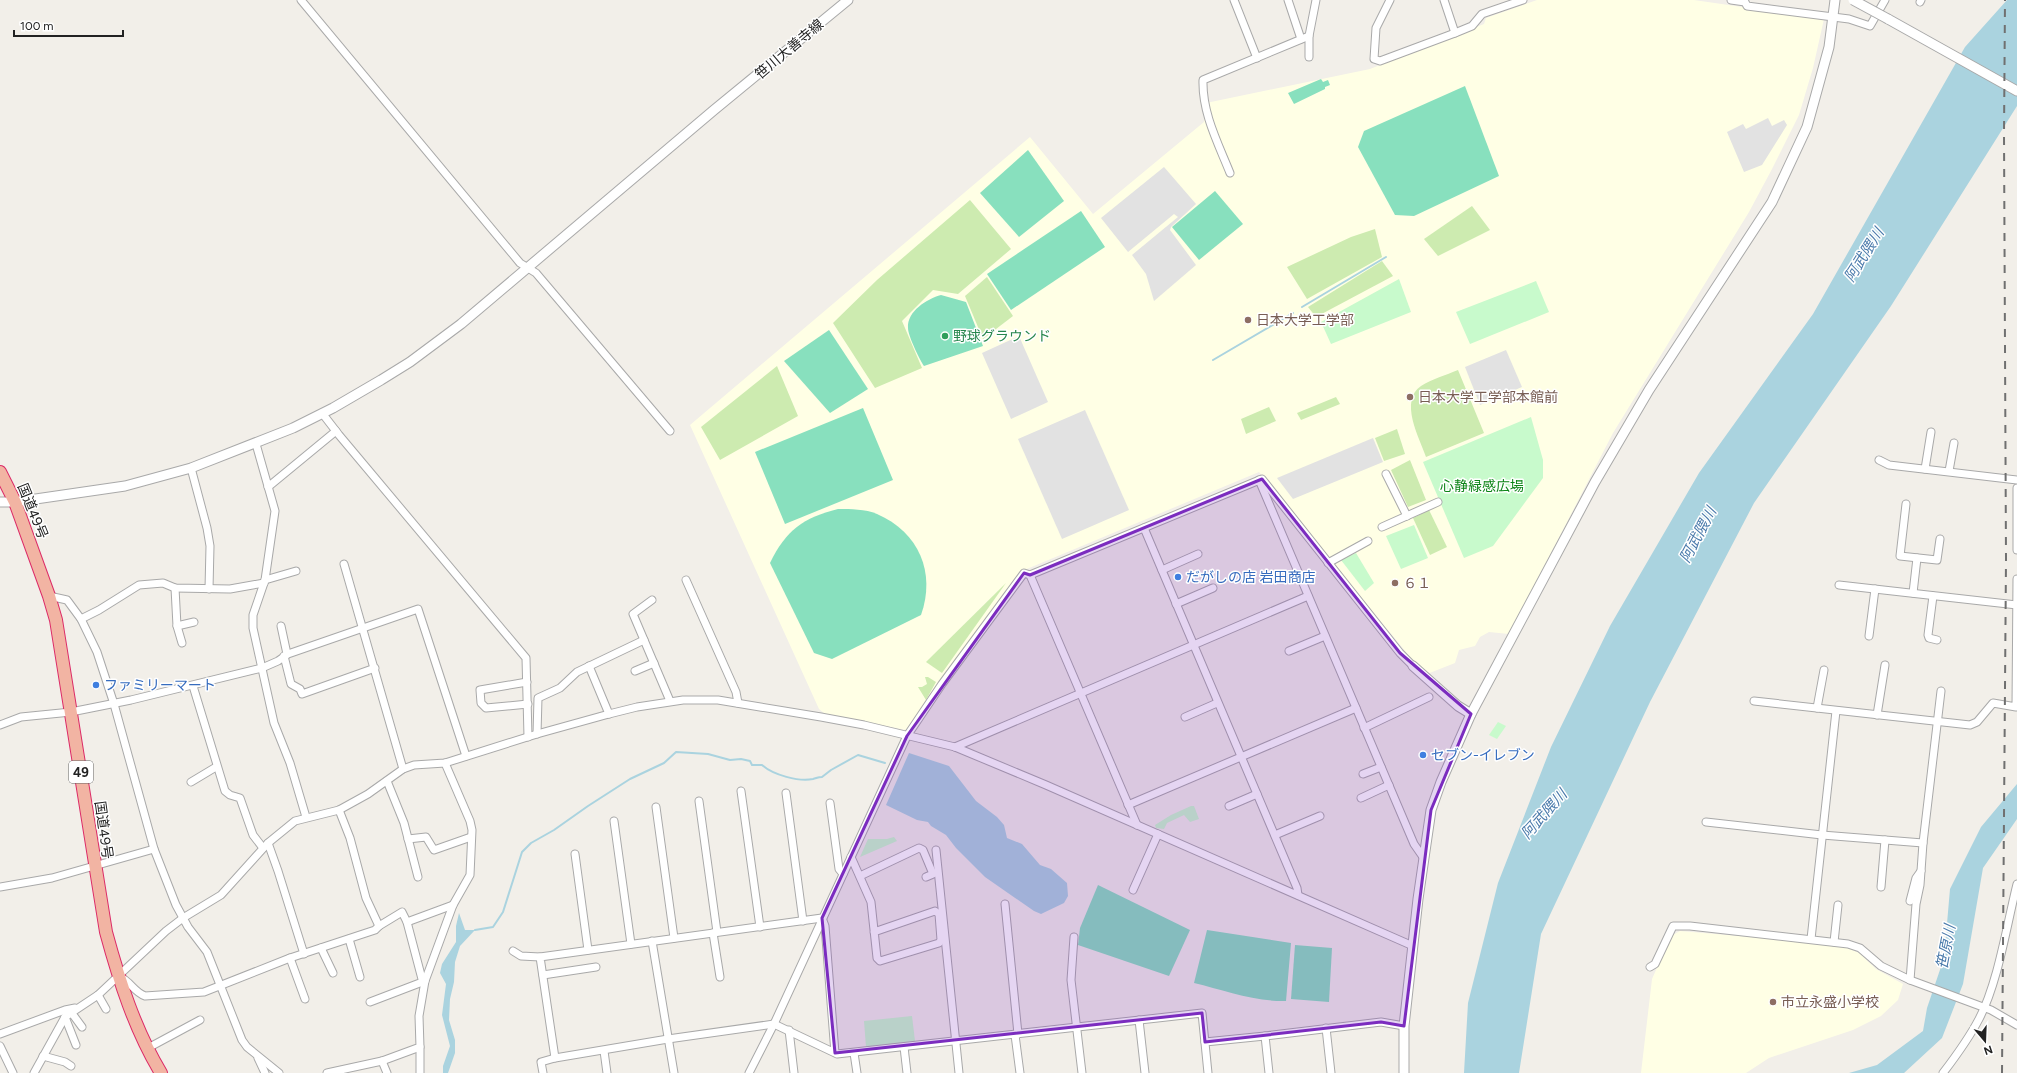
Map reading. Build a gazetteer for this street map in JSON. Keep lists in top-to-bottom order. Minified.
{"streets":{"highway":["国道49号","49"],"street":["笹川大善寺線"]},"crossings":[["笹川大善寺線","国道49号"]],"water":["阿武隈川","笹原川"],"parks":["心静緑感広場"],"places":["日本大学工学部","野球グラウンド","日本大学工学部本館前","だがしの店 岩田商店","６１","ファミリーマート","セブン-イレブン","市立永盛小学校"],"scale_bar":"100 m","north":"bottom"}
